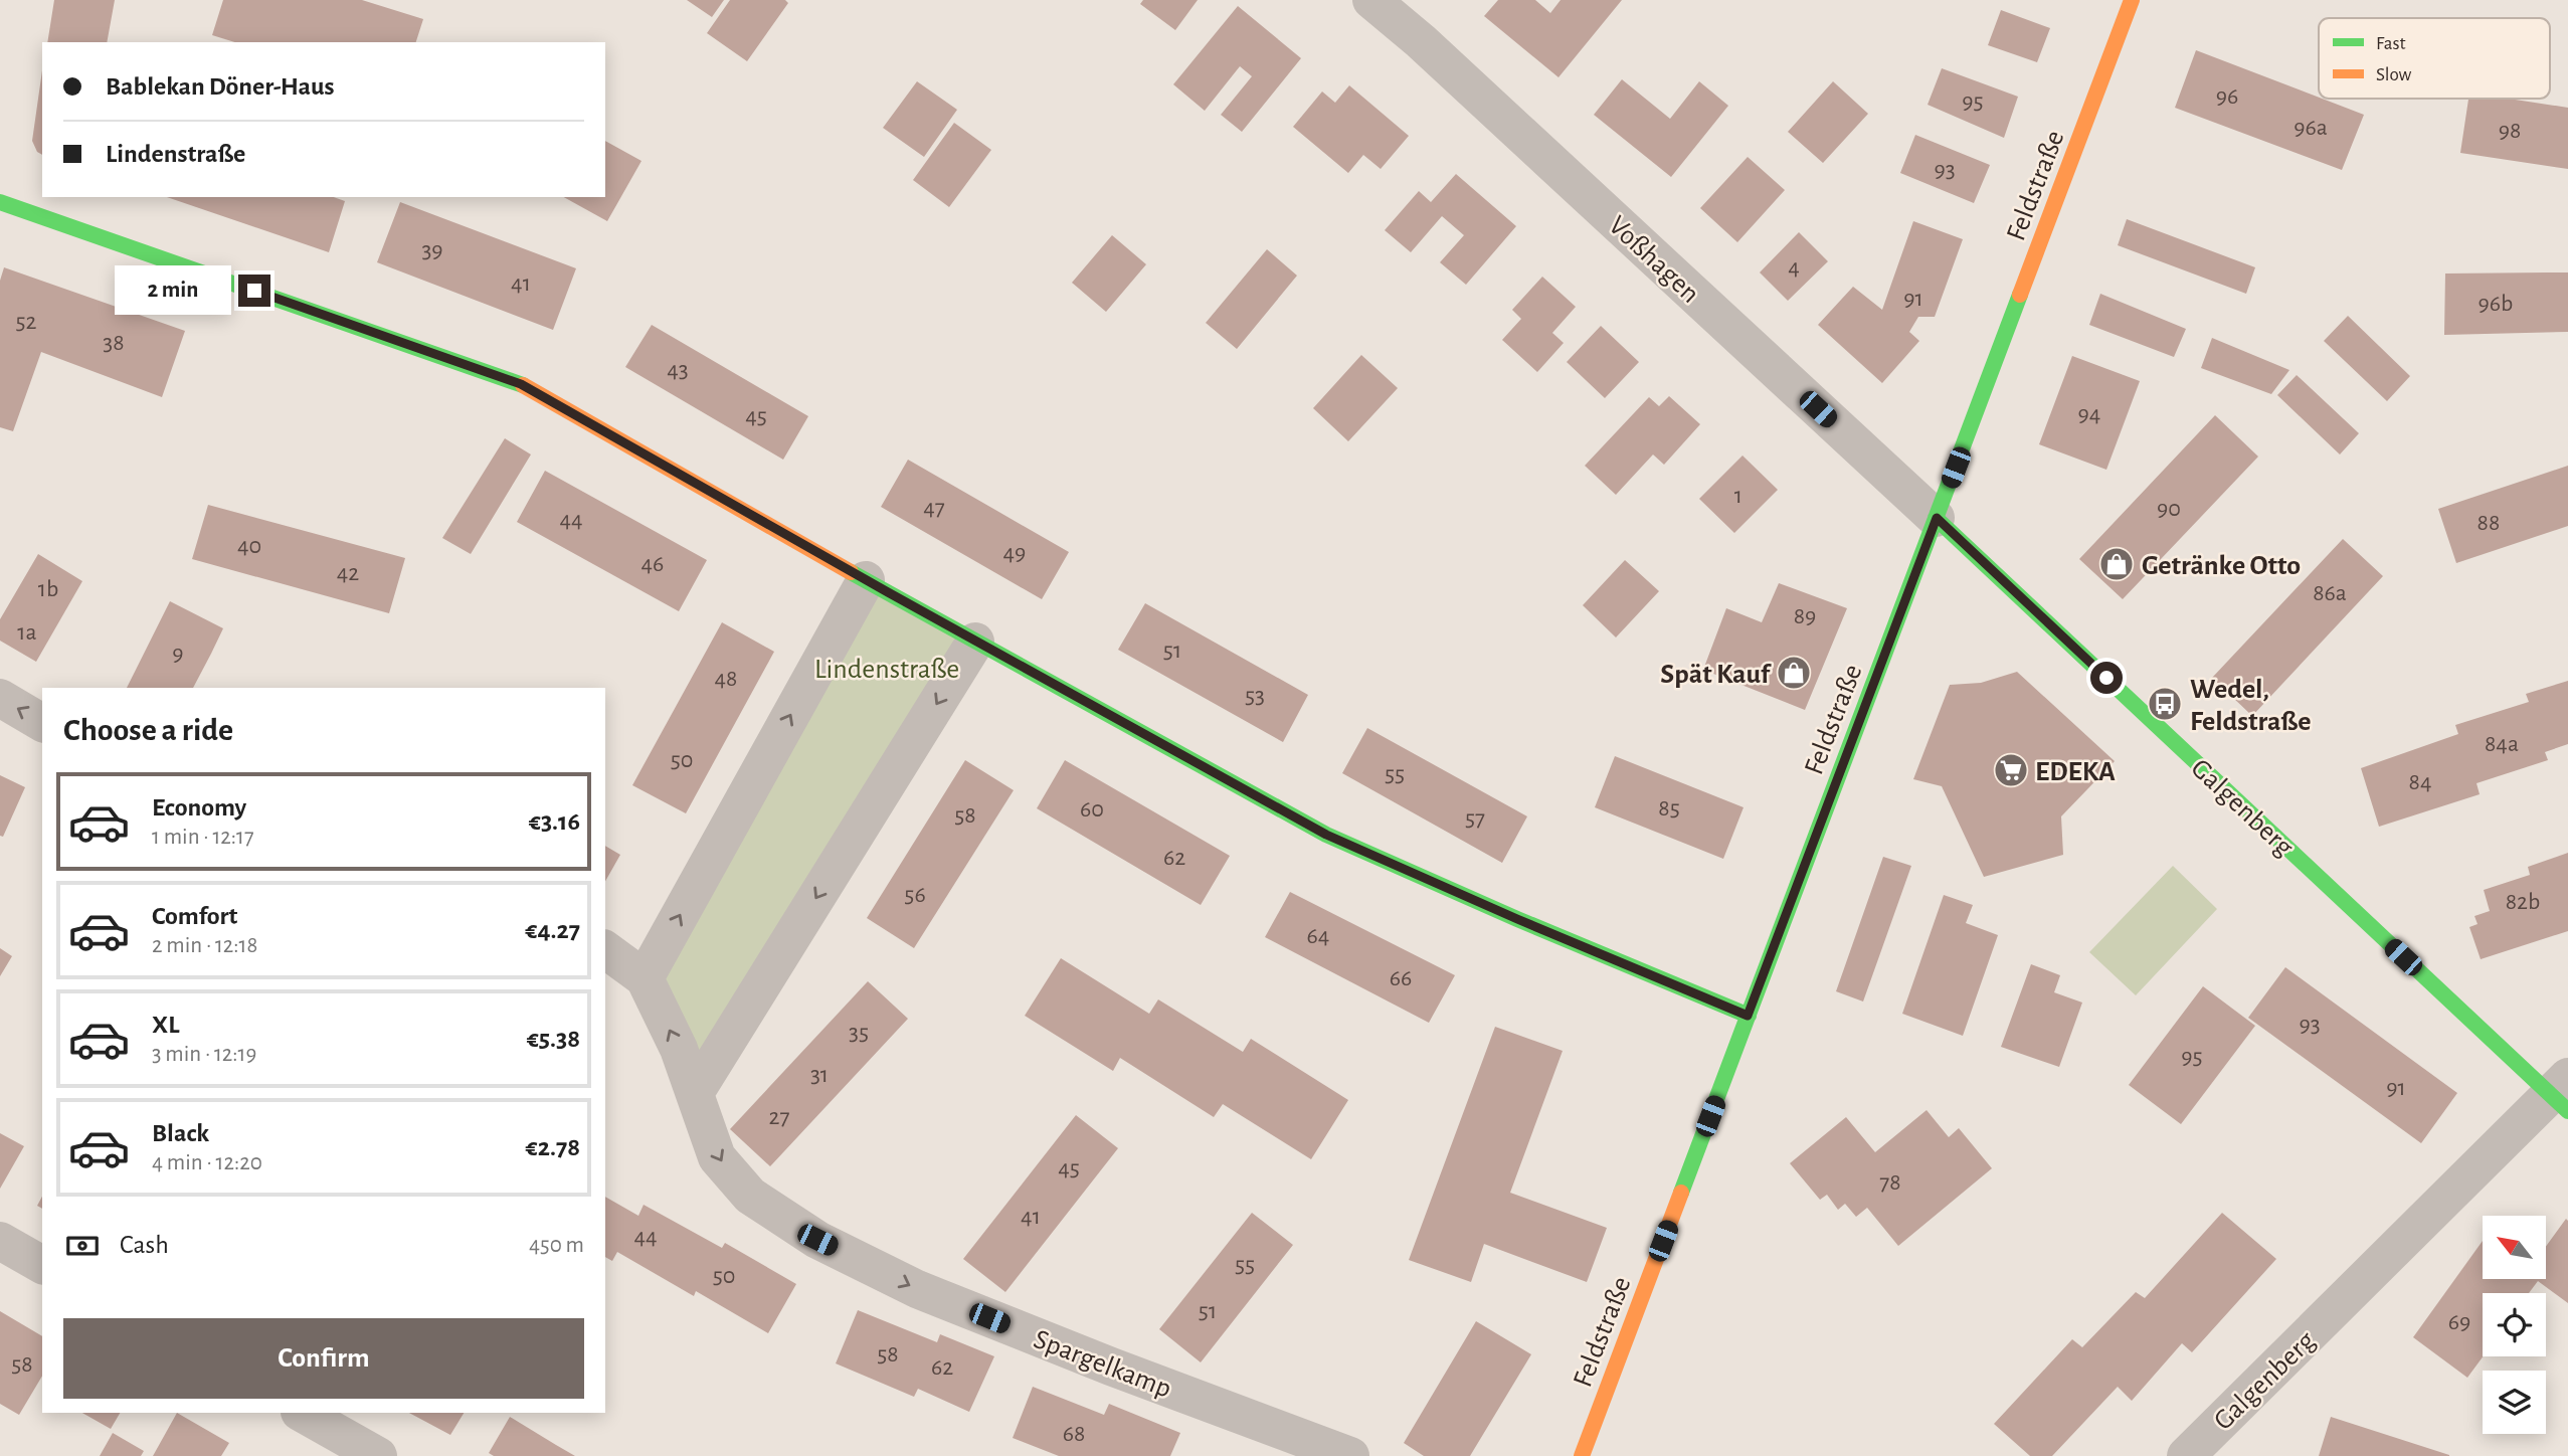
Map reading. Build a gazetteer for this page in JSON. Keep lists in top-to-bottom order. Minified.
{"streets":{"street":["Feldstraße","Voßhagen","Galgenberg","Spargelkamp"]},"crossings":[["Feldstraße","Voßhagen"],["Feldstraße","Galgenberg"],["Voßhagen","Galgenberg"]],"parks":["Lindenstraße"],"places":{"shop":["Getränke Otto","Spät Kauf"],"bus stop":["Wedel, Feldstraße"],"supermarket":["EDEKA"]},"house_numbers":["96","95","96a","98","93","39","4","41","91","96b","52","38","43","94","45","1","47","90","44","88","40","49","46","42","1b","86a","89","1a","51","9","48","53","84a","50","55","84","85","60","58","57","62","56","82b","64","66","93","35","95","31","91","27","45","78","41","44","55","50","51","69","58","58","62","68"],"legend":["Fast","Slow"],"north":"top left","page":{"banner":["Bablekan Döner-Haus","Lindenstraße"],"bubble":"2 min","heading":"Choose a ride","list":[{"name":"Economy","note":"1 min · 12:17","value":"€3.16"},{"name":"Comfort","note":"2 min · 12:18","value":"€4.27"},{"name":"XL","note":"3 min · 12:19","value":"€5.38"},{"name":"Black","note":"4 min · 12:20","value":"€2.78"}],"pay":["Cash","450 m"],"buttons":"Confirm"}}
